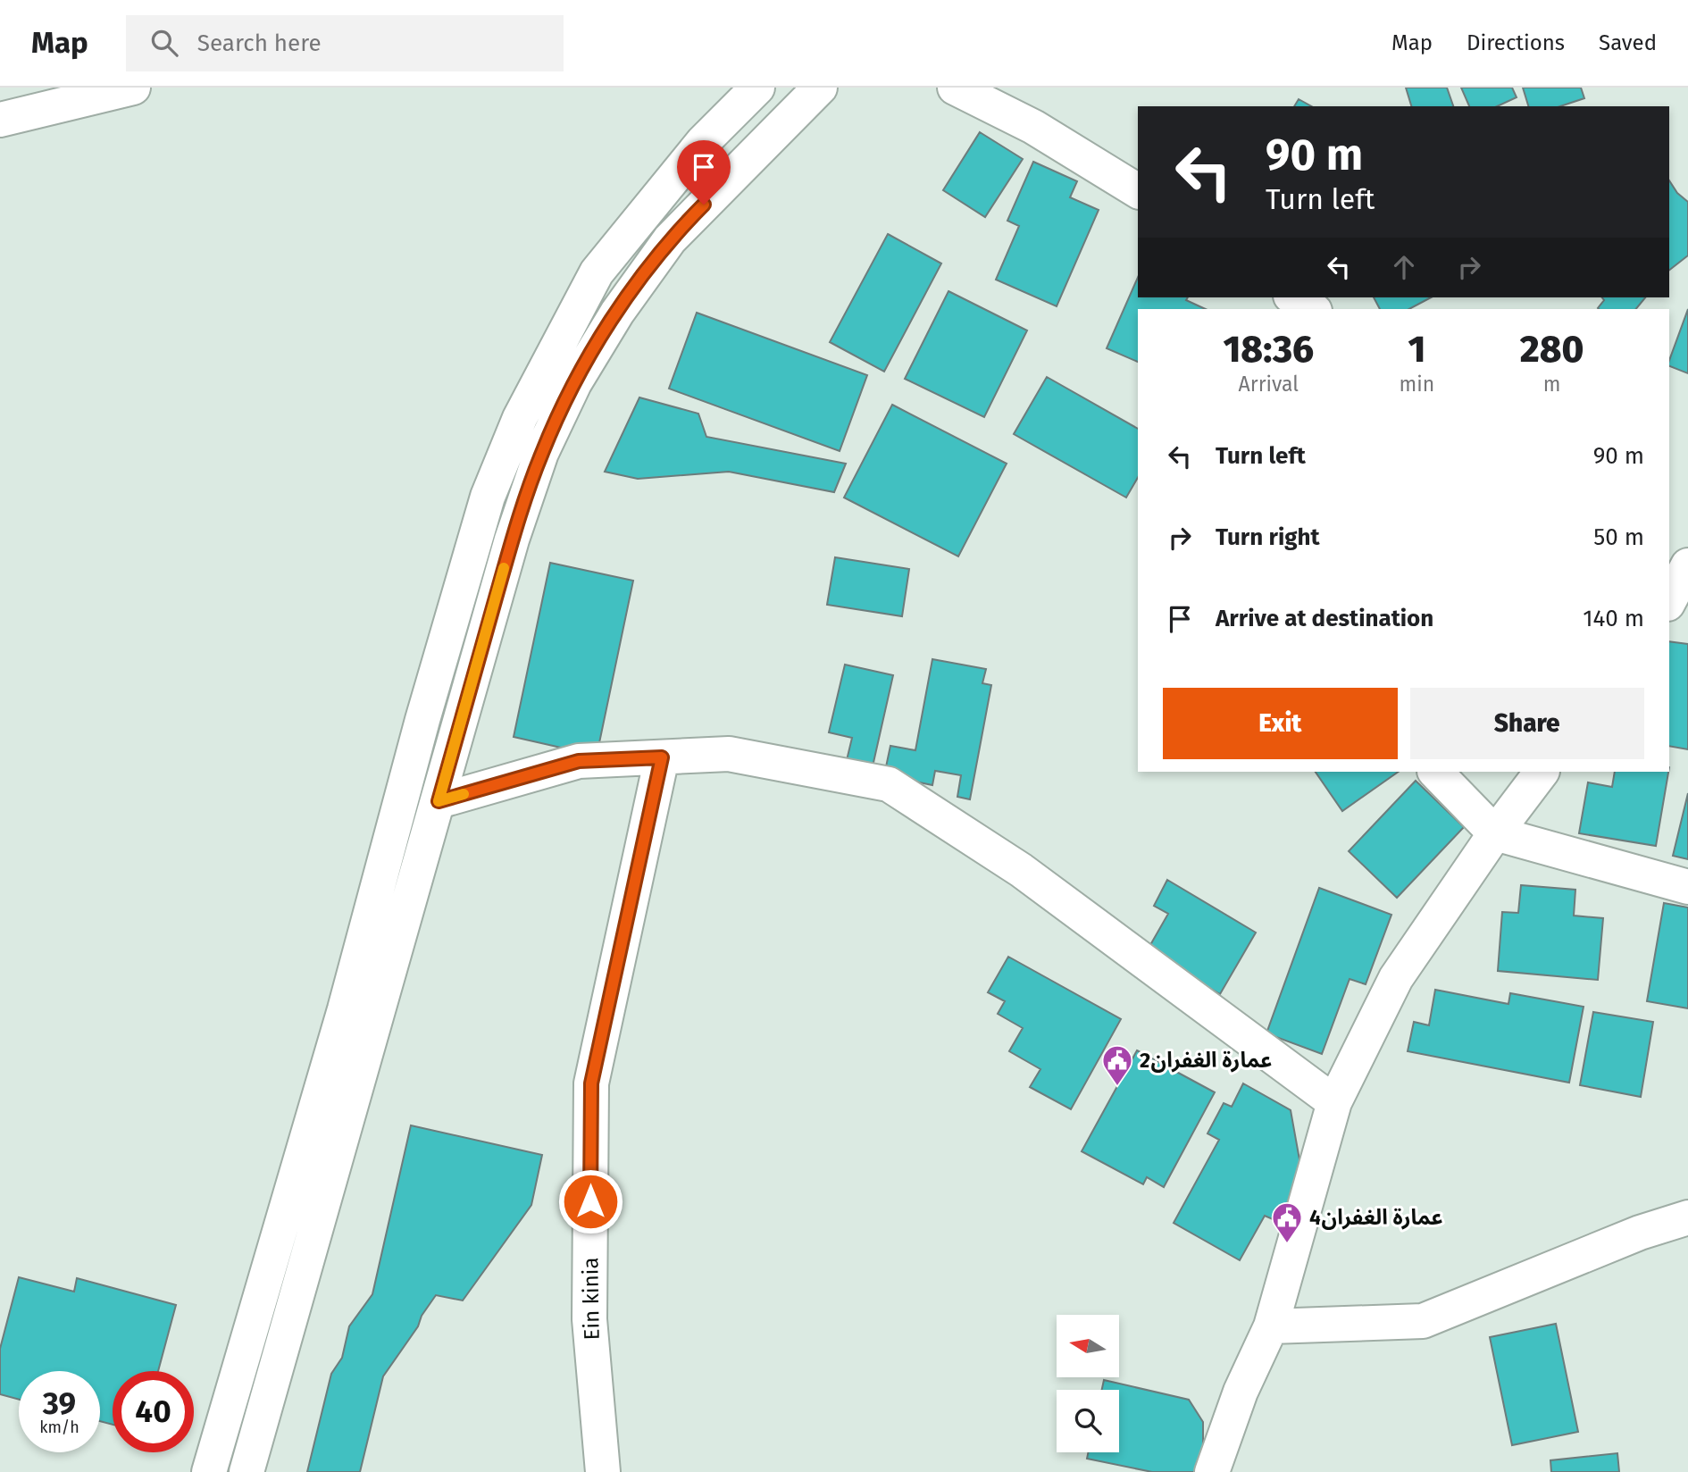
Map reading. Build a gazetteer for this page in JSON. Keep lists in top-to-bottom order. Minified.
{"streets":{"street":["Ein kinia"]},"places":{"public building":["عمارة الغفران2","عمارة الغفران4"]},"north":"left","page":{"header":"Map","search":"Search here","nav":["Map","Directions","Saved"],"turn":["90 m","Turn left"],"eta":["18:36","Arrival","1","min","280","m"],"list":[{"name":"Turn left","value":"90 m"},{"name":"Turn right","value":"50 m"},{"name":"Arrive at destination","value":"140 m"}],"buttons":["Exit","Share"],"speed":"39 km/h","limit":"40"}}
